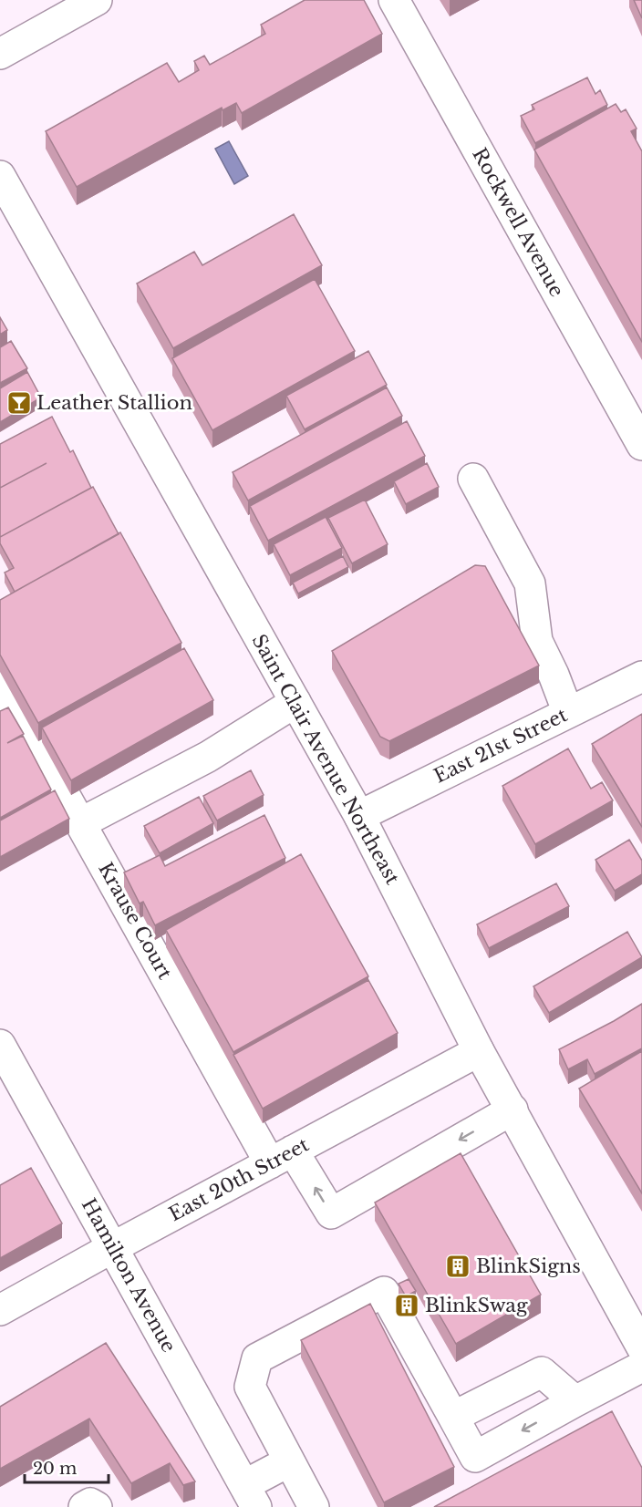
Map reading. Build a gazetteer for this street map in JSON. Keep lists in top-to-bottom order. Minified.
{"streets":{"street":["Rockwell Avenue","East 21st Street","Saint Clair Avenue Northeast","Krause Court","East 20th Street","Hamilton Avenue"]},"crossings":[["East 21st Street","Saint Clair Avenue Northeast"],["Saint Clair Avenue Northeast","Krause Court"],["Saint Clair Avenue Northeast","East 20th Street"],["Krause Court","East 20th Street"],["East 20th Street","Hamilton Avenue"]],"places":{"bar":["Leather Stallion"],"building":["BlinkSigns","BlinkSwag"]},"scale_bar":"20 m"}
